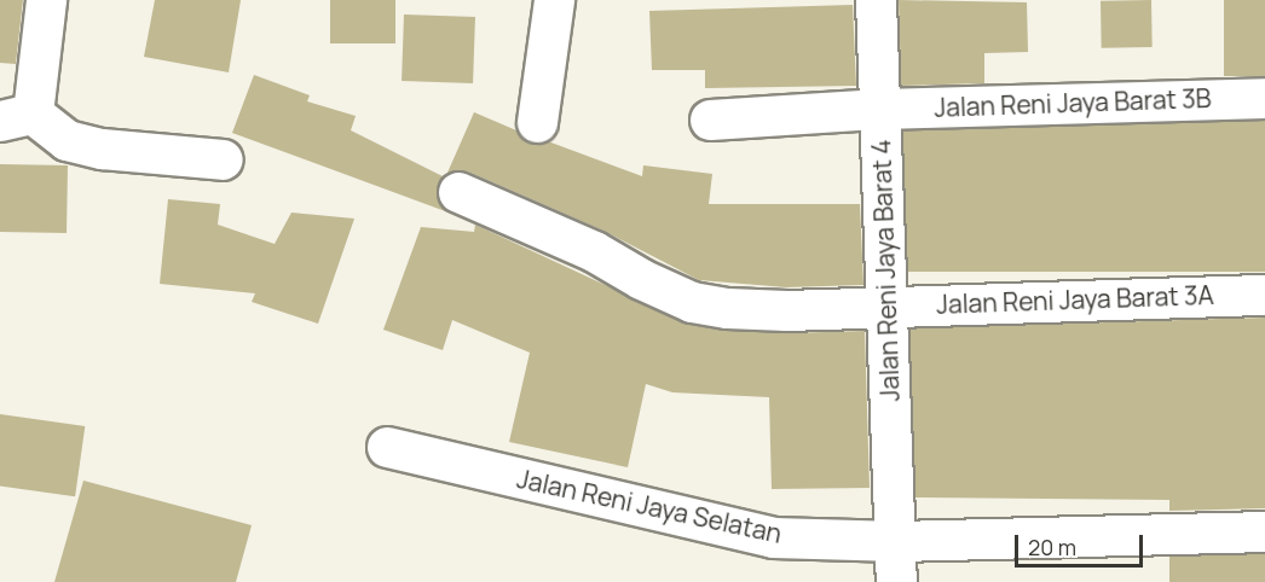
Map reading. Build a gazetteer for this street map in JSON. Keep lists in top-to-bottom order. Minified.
{"streets":{"street":["Jalan Reni Jaya Barat 3B","Jalan Reni Jaya Barat 4","Jalan Reni Jaya Barat 3A","Jalan Reni Jaya Selatan"]},"crossings":[["Jalan Reni Jaya Barat 3B","Jalan Reni Jaya Barat 4"],["Jalan Reni Jaya Barat 4","Jalan Reni Jaya Barat 3A"],["Jalan Reni Jaya Barat 4","Jalan Reni Jaya Selatan"]],"scale_bar":"20 m"}
